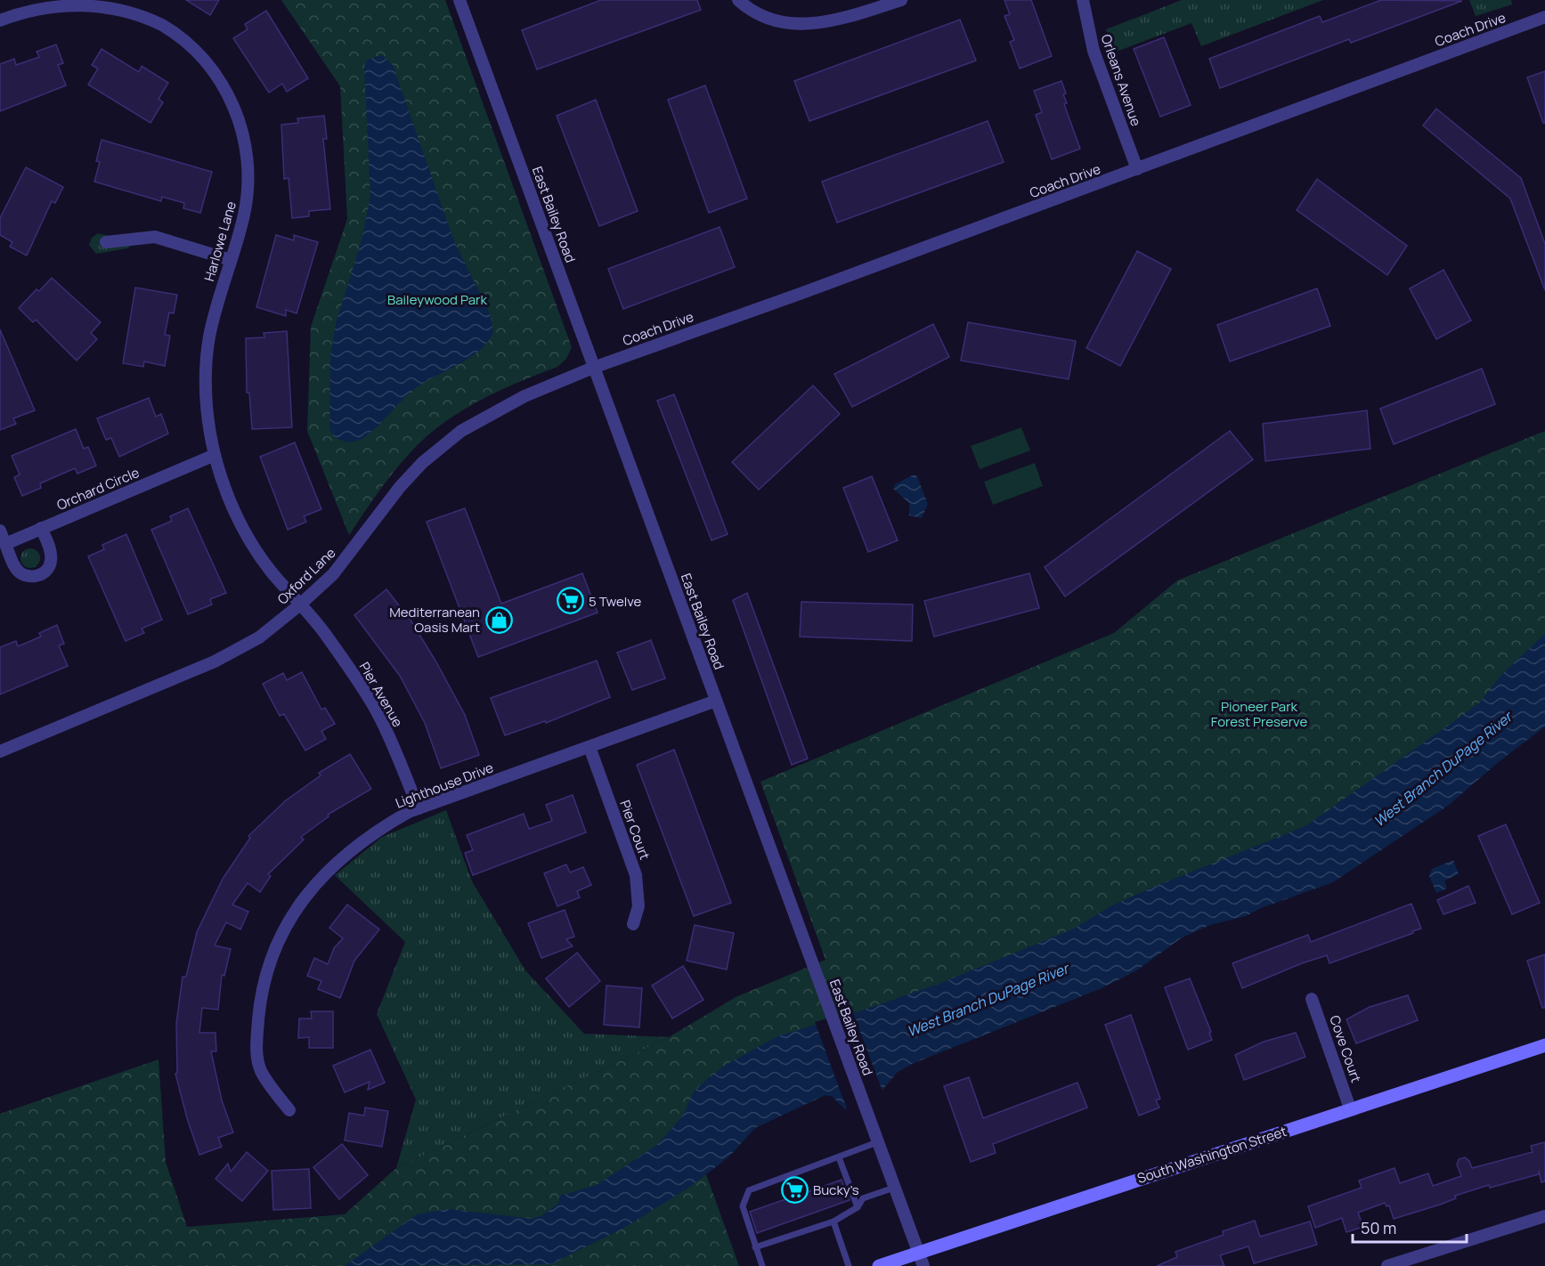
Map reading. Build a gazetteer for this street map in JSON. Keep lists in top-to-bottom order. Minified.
{"streets":{"main road":["South Washington Street"],"street":["Coach Drive","Orleans Avenue","East Bailey Road","Harlowe Lane","Orchard Circle","Oxford Lane","Pier Avenue","Lighthouse Drive","Pier Court","Cove Court"]},"crossings":[["Coach Drive","Orleans Avenue"],["Coach Drive","East Bailey Road"],["Coach Drive","Oxford Lane"],["East Bailey Road","Oxford Lane"],["East Bailey Road","Lighthouse Drive"],["East Bailey Road","South Washington Street"],["Harlowe Lane","Orchard Circle"],["Harlowe Lane","Oxford Lane"],["Harlowe Lane","Pier Avenue"],["Oxford Lane","Pier Avenue"],["Pier Avenue","Lighthouse Drive"],["Lighthouse Drive","Pier Court"],["Cove Court","South Washington Street"]],"water":["West Branch DuPage River"],"parks":["Baileywood Park","Pioneer Park Forest Preserve"],"places":{"supermarket":["5 Twelve","Bucky's"],"shop":["Mediterranean Oasis Mart"]},"scale_bar":"50 m"}
